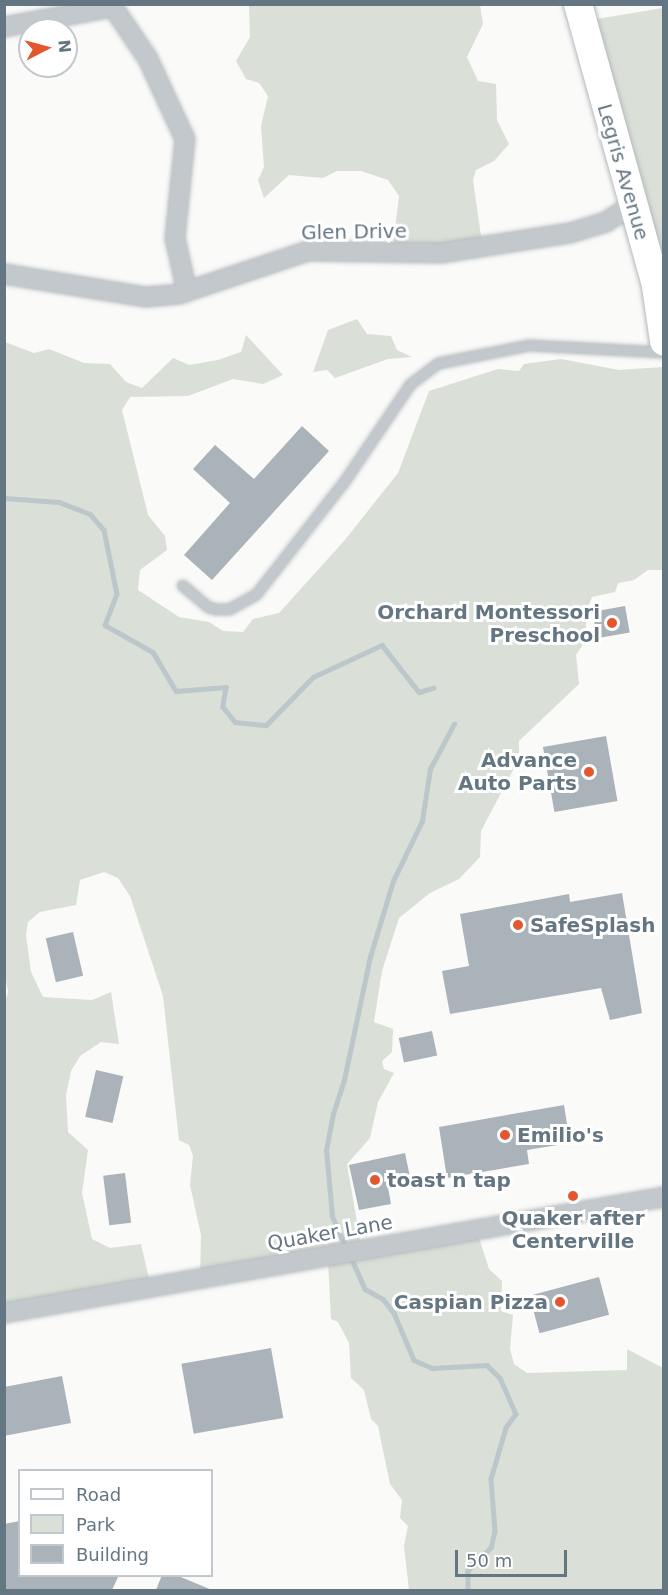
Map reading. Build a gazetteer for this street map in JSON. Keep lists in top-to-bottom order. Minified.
{"streets":{"main road":["Legris Avenue"],"street":["Glen Drive","Quaker Lane"]},"crossings":[["Legris Avenue","Glen Drive"]],"places":["Orchard Montessori Preschool","Advance Auto Parts","SafeSplash","Emilio's","toast n tap","Quaker after Centerville","Caspian Pizza"],"legend":["Road","Park","Building"],"scale_bar":"50 m","north":"right"}
